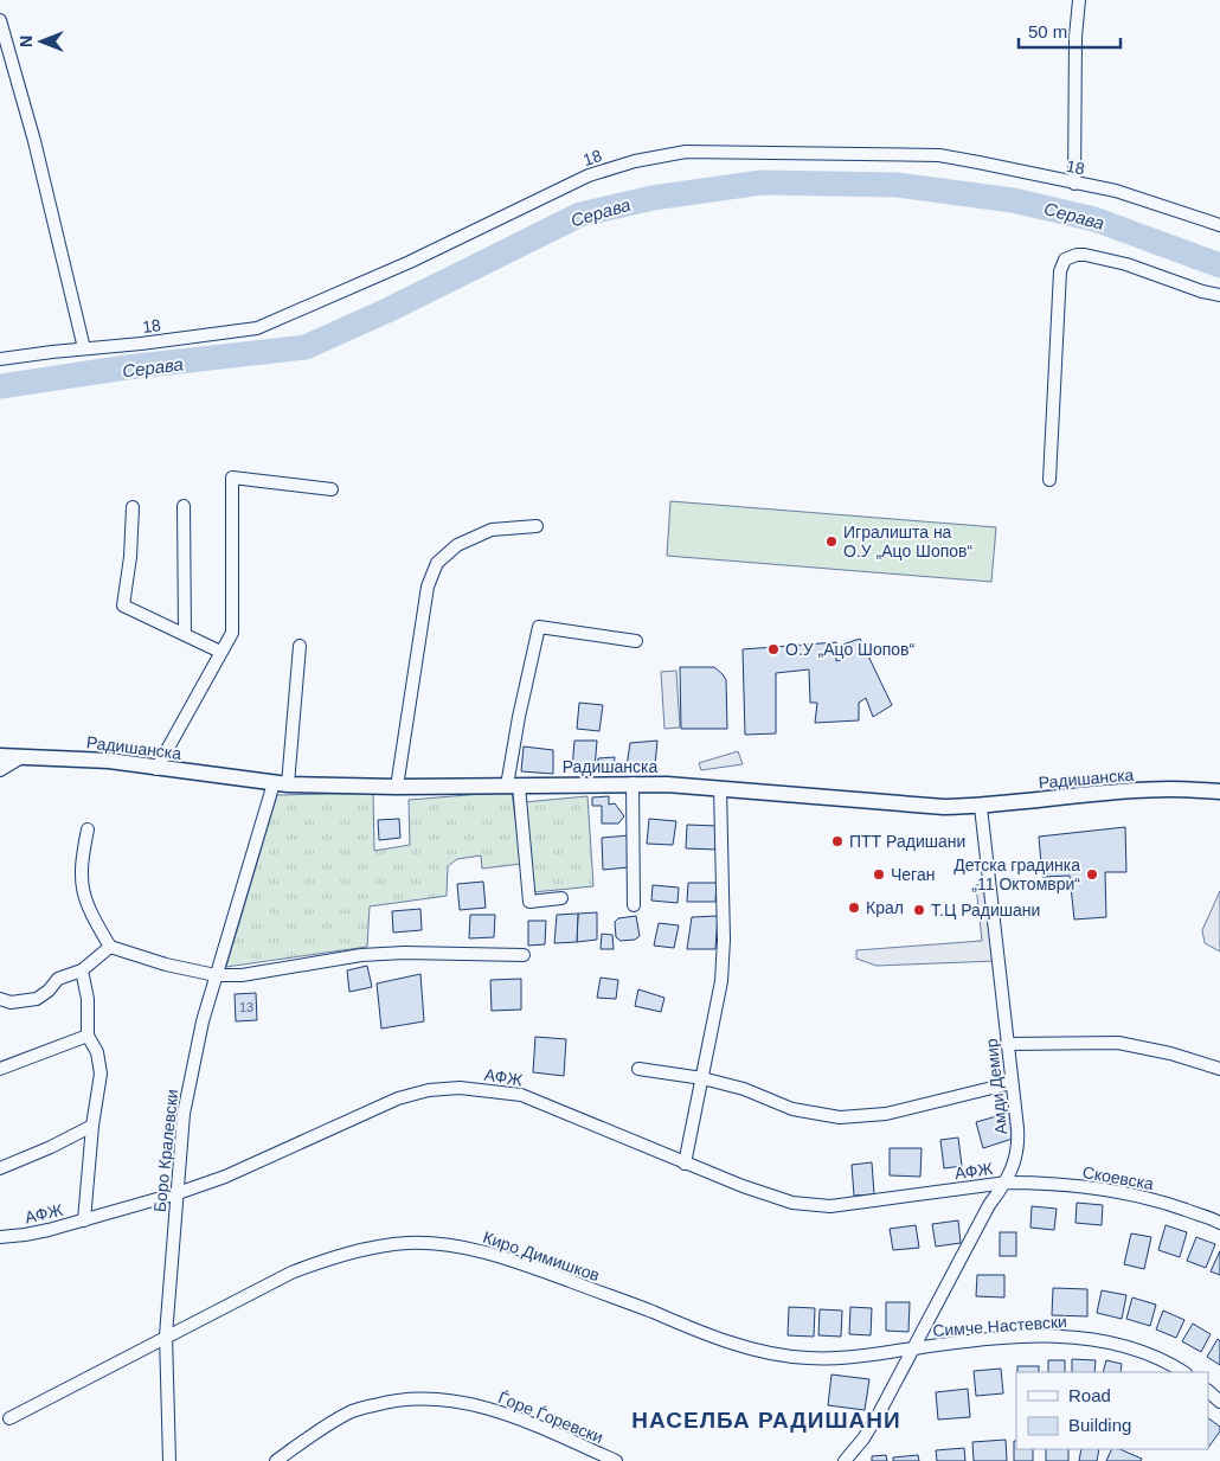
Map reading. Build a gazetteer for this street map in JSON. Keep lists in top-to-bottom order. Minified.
{"streets":{"street":["18","Радишанска","АФЖ","Амди Демир","Боро Кралевски","Скоевска","Киро Димишков","Симче Настевски","Ѓоре Ѓоревски"]},"crossings":[["Радишанска","Амди Демир"],["Радишанска","Боро Кралевски"],["АФЖ","Амди Демир"],["АФЖ","Боро Кралевски"],["АФЖ","Скоевска"],["Амди Демир","Скоевска"],["Амди Демир","Киро Димишков"],["Амди Демир","Симче Настевски"],["Боро Кралевски","Киро Димишков"],["Киро Димишков","Симче Настевски"]],"districts":["НАСЕЛБА РАДИШАНИ"],"water":["Серава"],"places":["Игралишта на О.У „Ацо Шопов“","О.У „Ацо Шопов“","ПТТ Радишани","Чеган","Детска градинка „11 Октомври“","Крал","Т.Ц Радишани"],"house_numbers":["13"],"legend":["Road","Building"],"scale_bar":"50 m","north":"left"}
